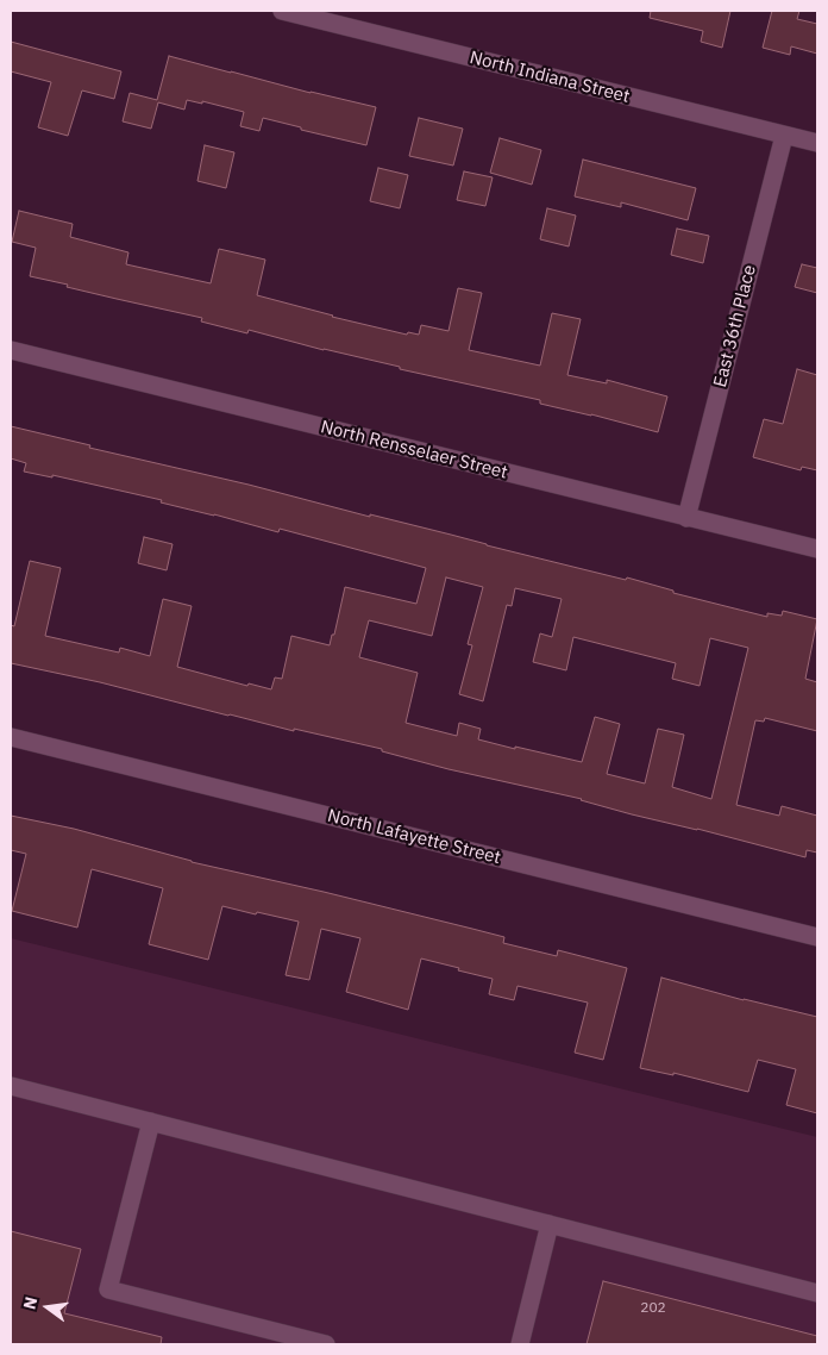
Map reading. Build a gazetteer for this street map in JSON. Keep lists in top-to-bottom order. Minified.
{"streets":{"street":["North Indiana Street","East 36th Place","North Rensselaer Street","North Lafayette Street"]},"crossings":[["North Indiana Street","East 36th Place"],["East 36th Place","North Rensselaer Street"]],"house_numbers":["202"],"north":"left"}
